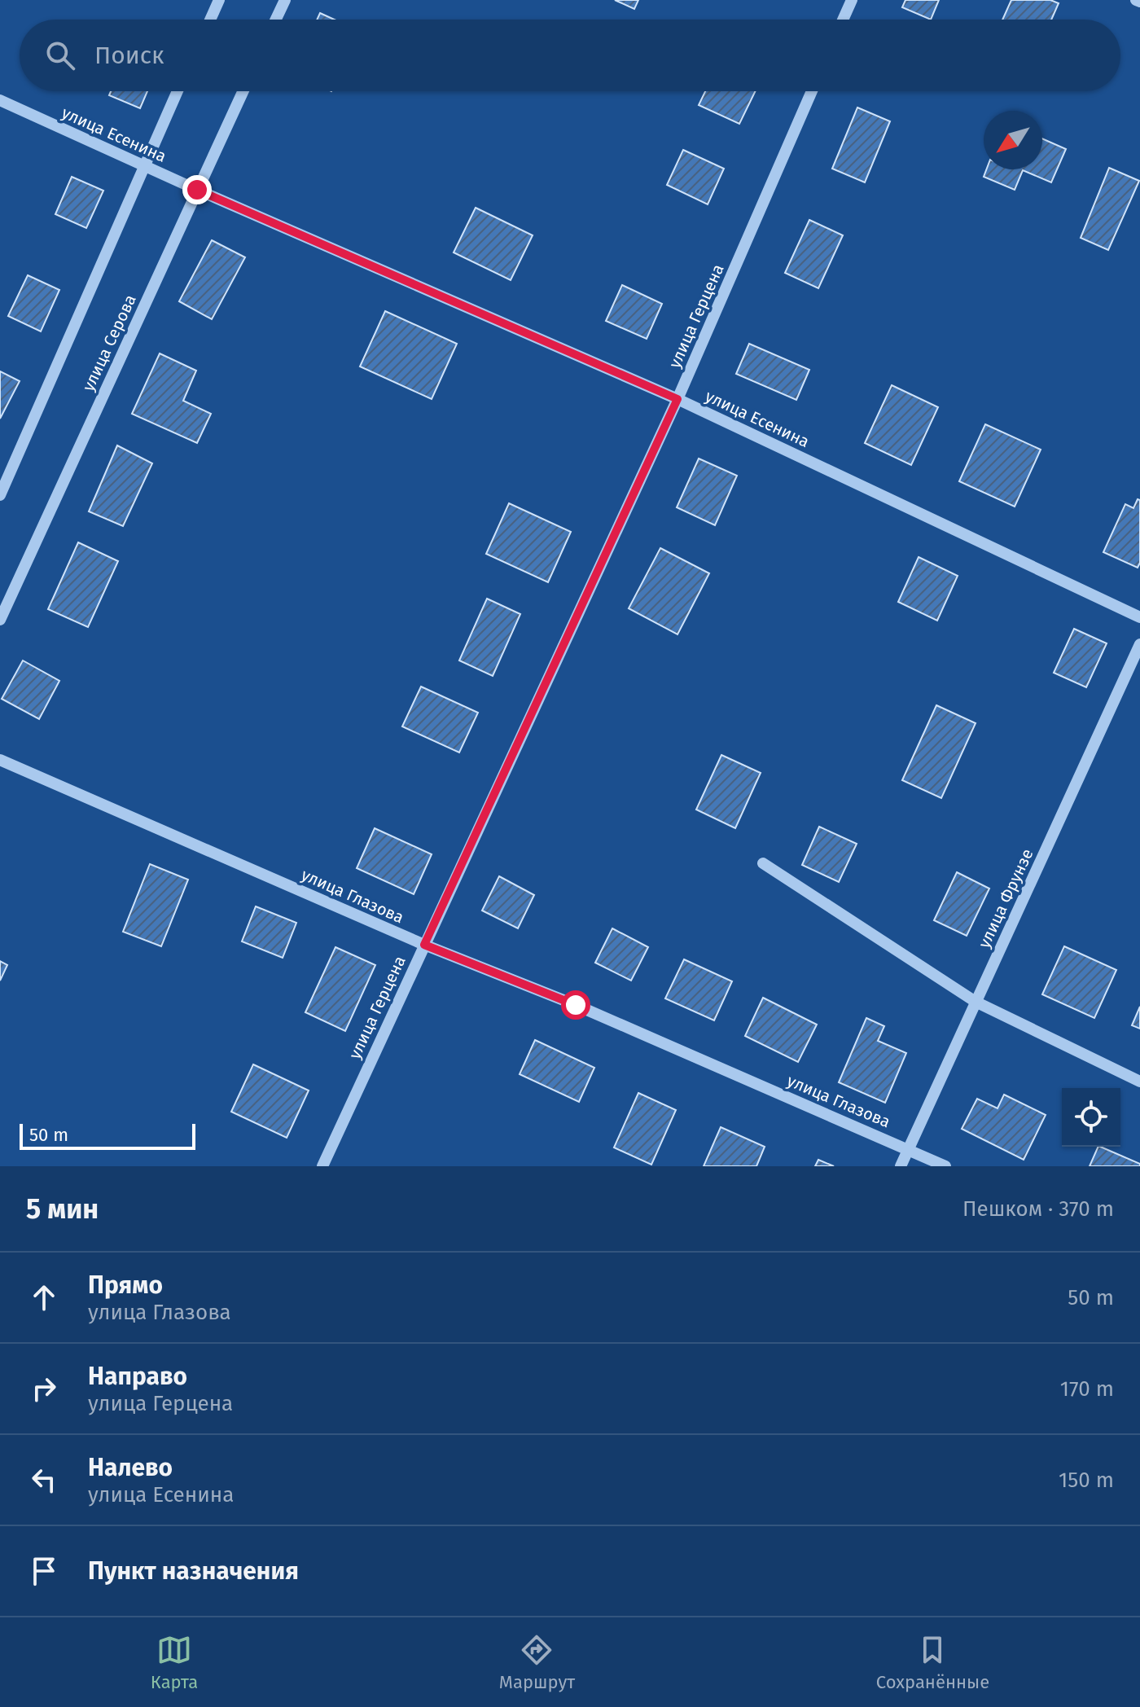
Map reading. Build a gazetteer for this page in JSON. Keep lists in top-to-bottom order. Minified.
{"streets":{"street":["улица Есенина","улица Герцена","улица Серова","улица Глазова","улица Фрунзе"]},"crossings":[["улица Есенина","улица Герцена"],["улица Есенина","улица Серова"],["улица Герцена","улица Глазова"],["улица Глазова","улица Фрунзе"]],"scale_bar":"50 m","north":"bottom left","page":{"search":"Поиск","scale":"50 m","heading":["5 мин","Пешком · 370 m"],"list":[["Прямо","улица Глазова","50 m"],["Направо","улица Герцена","170 m"],["Налево","улица Есенина","150 m"],"Пункт назначения"],"nav":["Карта","Маршрут","Сохранённые"]}}
